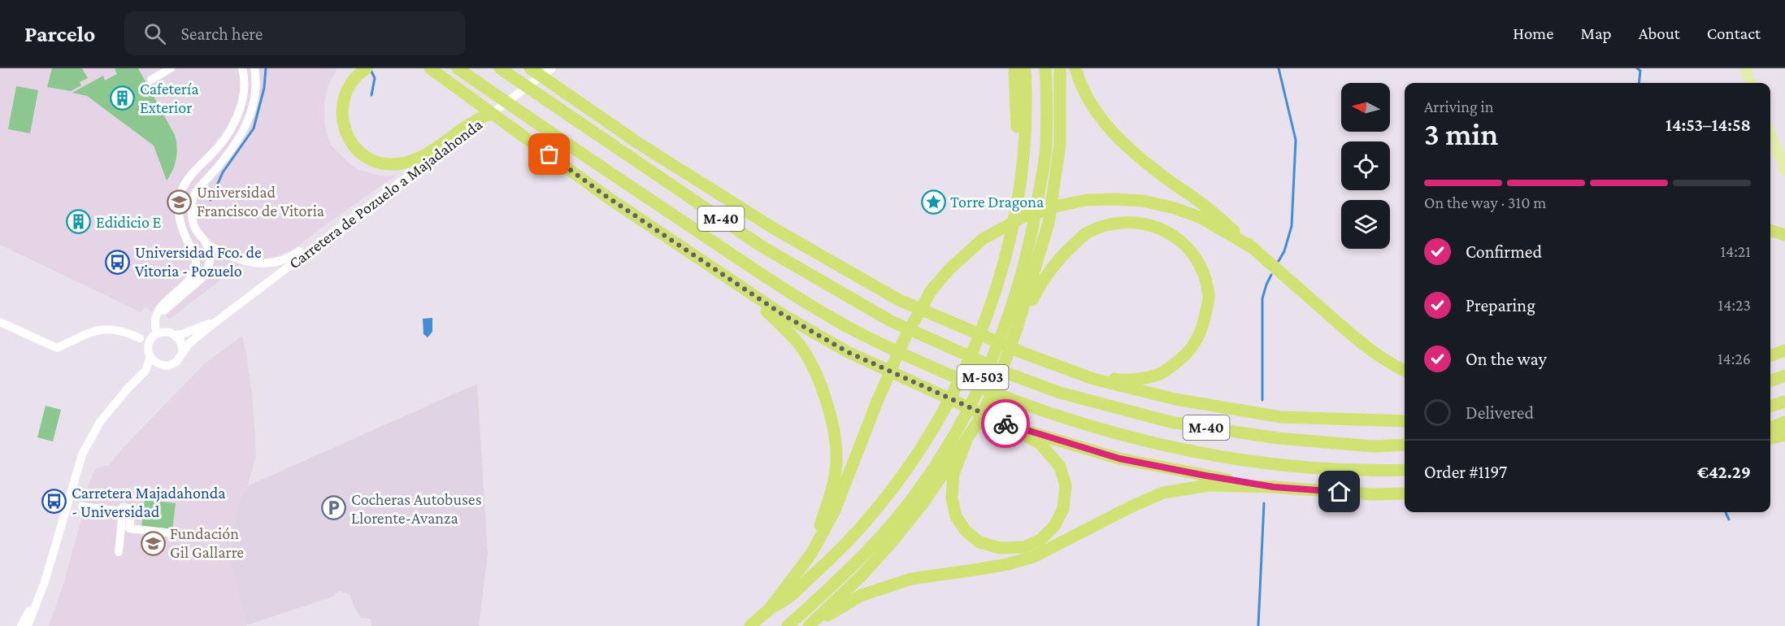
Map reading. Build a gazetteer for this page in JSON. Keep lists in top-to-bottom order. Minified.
{"streets":{"highway":["M-40","M-503"],"street":["Carretera de Pozuelo a Majadahonda"]},"places":{"building":["Cafetería Exterior","Edidicio E"],"school or university":["Universidad Francisco de Vitoria","Fundación Gil Gallarre"],"place":["Torre Dragona"],"bus stop":["Universidad Fco. de Vitoria - Pozuelo","Carretera Majadahonda - Universidad"],"parking":["Cocheras Autobuses Llorente-Avanza"]},"north":"left","page":{"header":"Parcelo","search":"Search here","nav":["Home","Map","About","Contact"],"heading":["3 min","Arriving in","14:53–14:58"],"panel":["Order #1197","€42.29"],"bar":"On the way · 310 m","list":[["Confirmed","14:21"],["Preparing","14:23"],["On the way","14:26"],"Delivered"]}}
